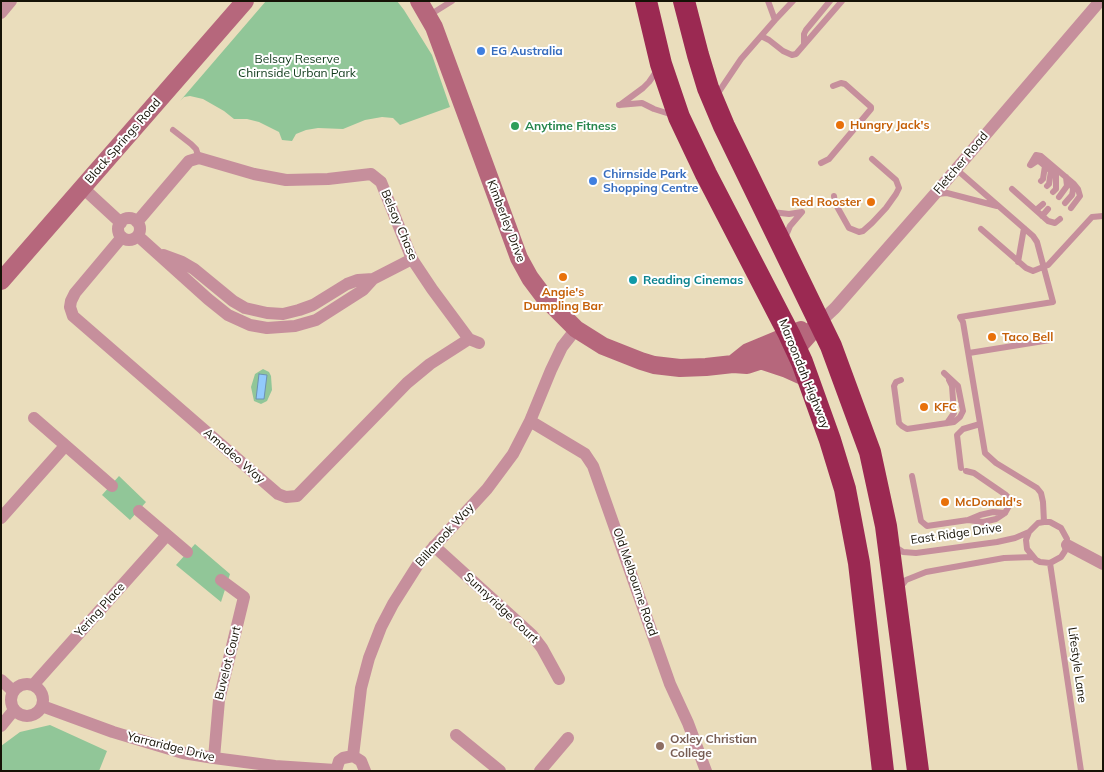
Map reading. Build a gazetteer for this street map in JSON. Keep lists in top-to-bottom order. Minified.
{"streets":{"highway":["Maroondah Highway"],"main road":["Black Springs Road","Kimberley Drive"],"street":["Fletcher Road","Belsay Chase","Amadeo Way","Billanook Way","Old Melbourne Road","Sunnyridge Court","Yering Place","Buvelot Court","Yarraridge Drive"],"lane":["East Ridge Drive","Lifestyle Lane"]},"crossings":[["Fletcher Road","Kimberley Drive"],["Kimberley Drive","Maroondah Highway"],["Kimberley Drive","Billanook Way"],["Belsay Chase","Amadeo Way"],["East Ridge Drive","Lifestyle Lane"],["Billanook Way","Old Melbourne Road"],["Billanook Way","Sunnyridge Court"],["Yering Place","Yarraridge Drive"],["Buvelot Court","Yarraridge Drive"]],"parks":["Belsay Reserve Chirnside Urban Park"],"places":["EG Australia","Hungry Jack's","Anytime Fitness","Chirnside Park Shopping Centre","Red Rooster","Angie's Dumpling Bar","Reading Cinemas","Taco Bell","KFC","McDonald's","Oxley Christian College"]}
